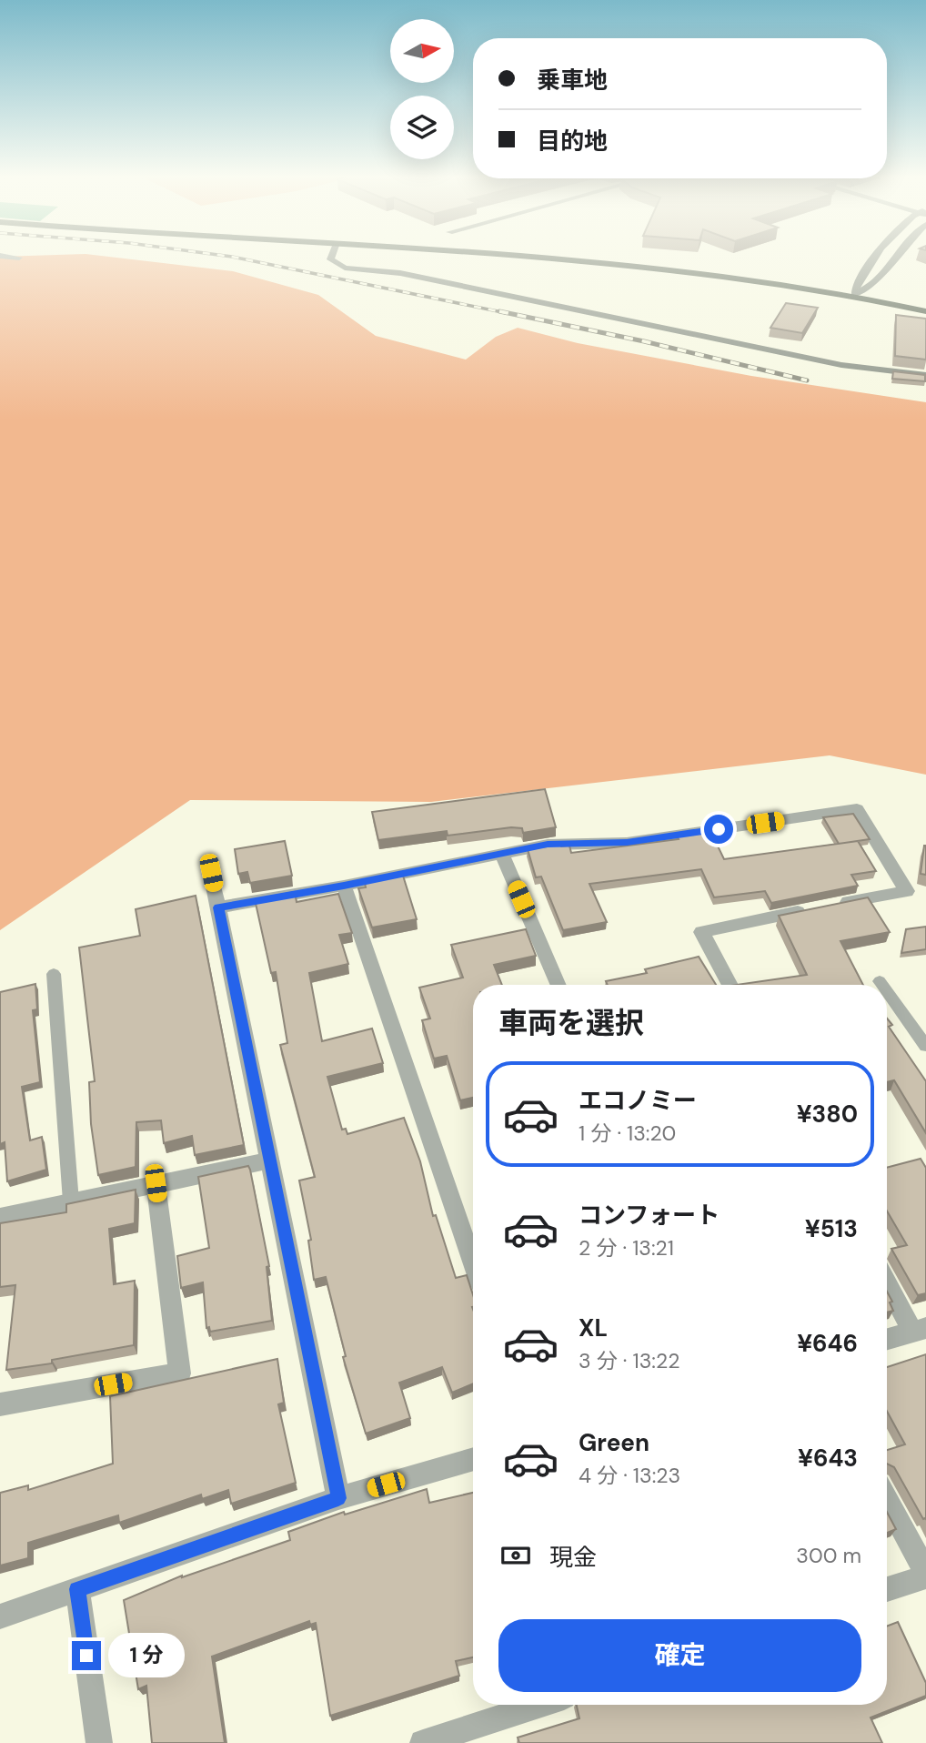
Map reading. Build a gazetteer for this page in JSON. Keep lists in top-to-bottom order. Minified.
{"north":"right","page":{"banner":["乗車地","目的地"],"heading":"車両を選択","list":[{"name":"エコノミー","note":"1 分 · 13:20","value":"¥380"},{"name":"コンフォート","note":"2 分 · 13:21","value":"¥513"},{"name":"XL","note":"3 分 · 13:22","value":"¥646"},{"name":"Green","note":"4 分 · 13:23","value":"¥643"}],"pay":["現金","300 m"],"buttons":"確定","bubble":"1 分"}}
